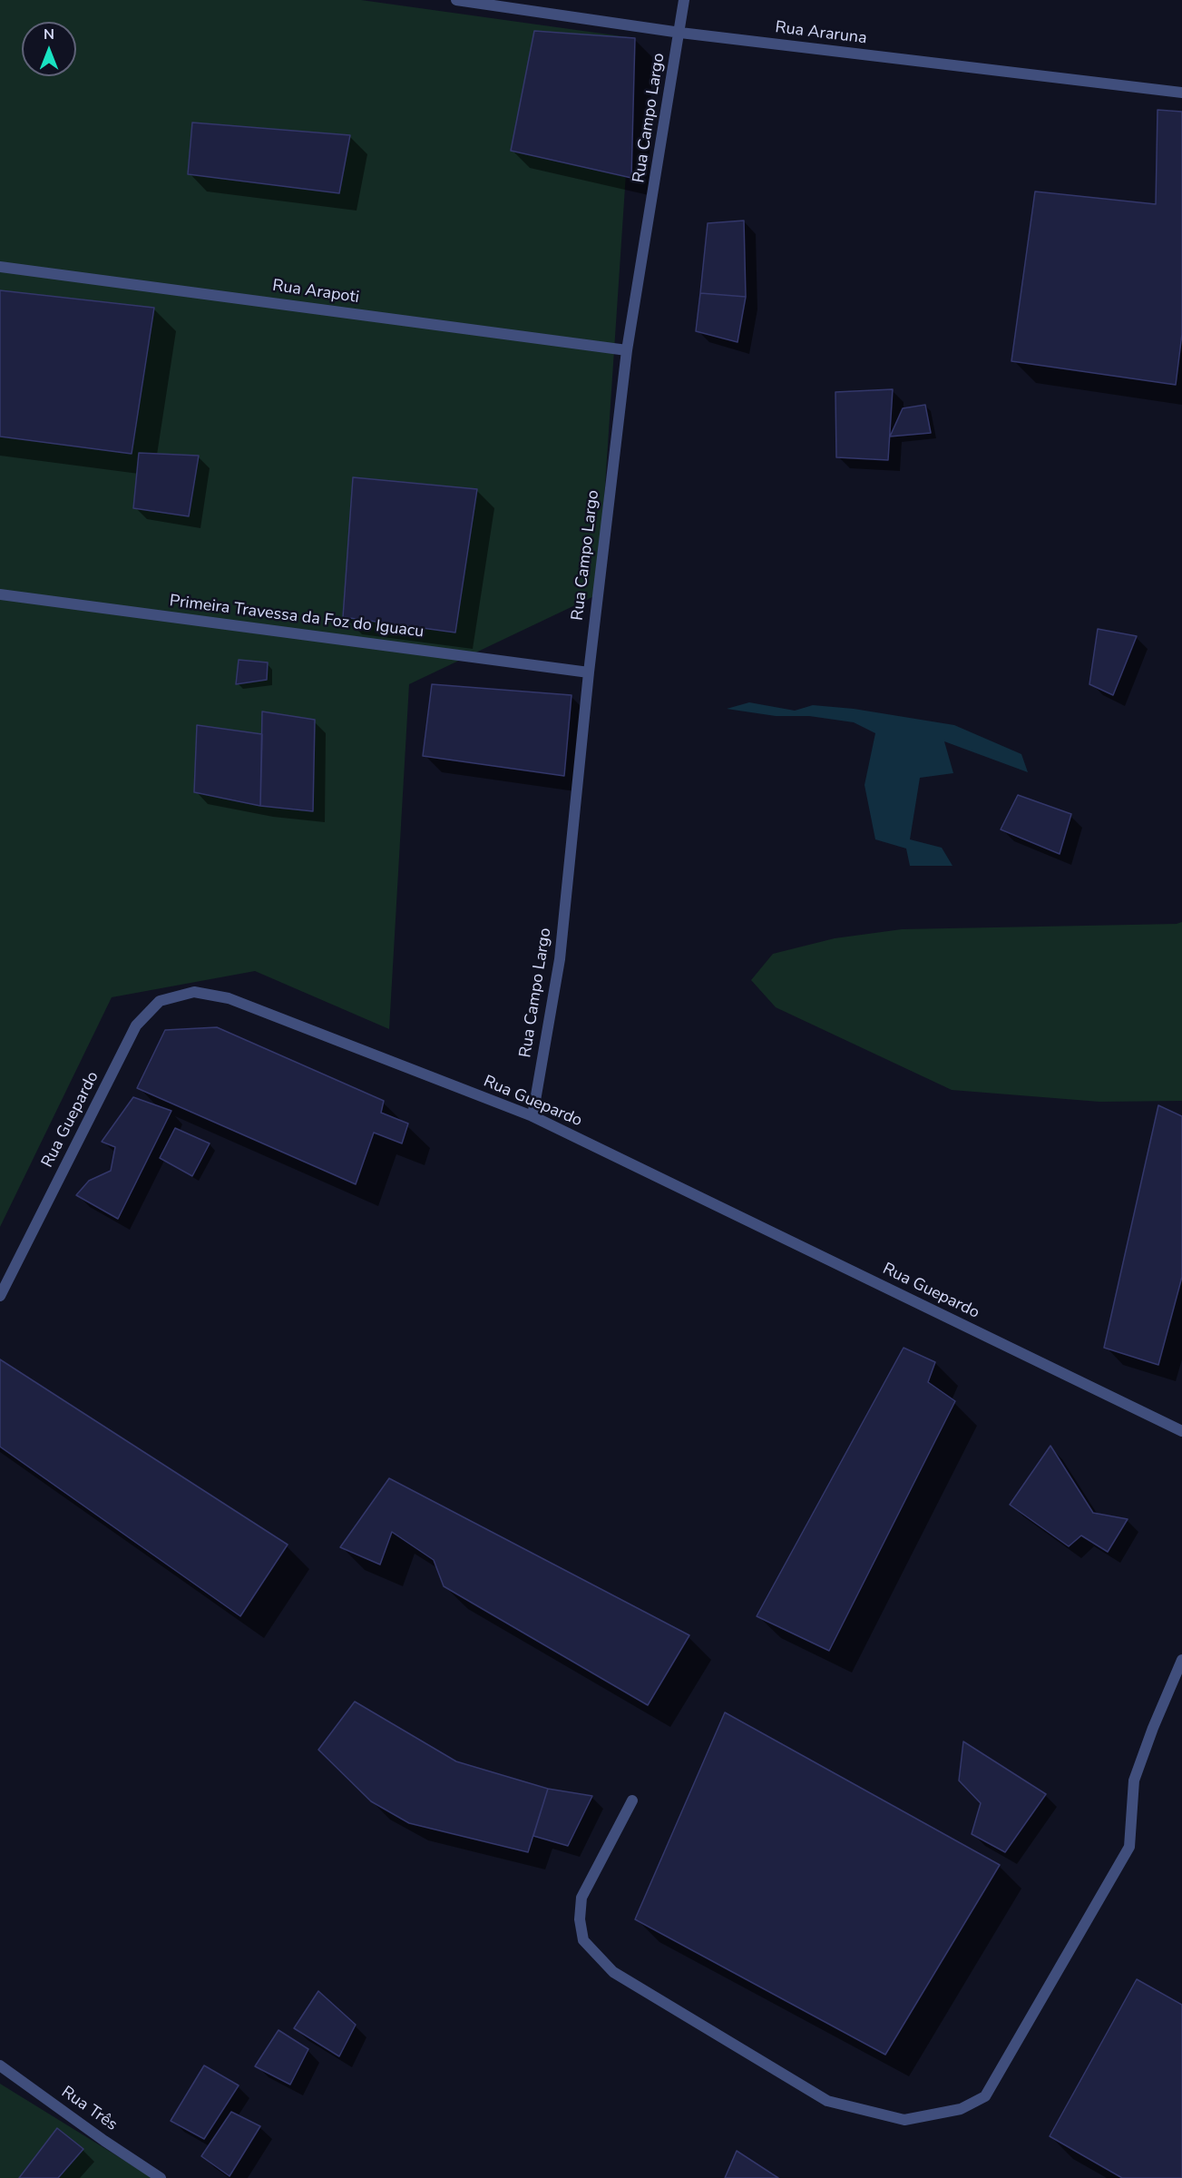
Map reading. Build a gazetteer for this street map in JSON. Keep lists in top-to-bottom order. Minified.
{"streets":{"street":["Rua Araruna","Rua Campo Largo","Rua Arapoti","Primeira Travessa da Foz do Iguacu","Rua Guepardo","Rua Três"]},"crossings":[["Rua Araruna","Rua Campo Largo"],["Rua Campo Largo","Rua Arapoti"],["Rua Campo Largo","Primeira Travessa da Foz do Iguacu"],["Rua Campo Largo","Rua Guepardo"]],"north":"top"}
